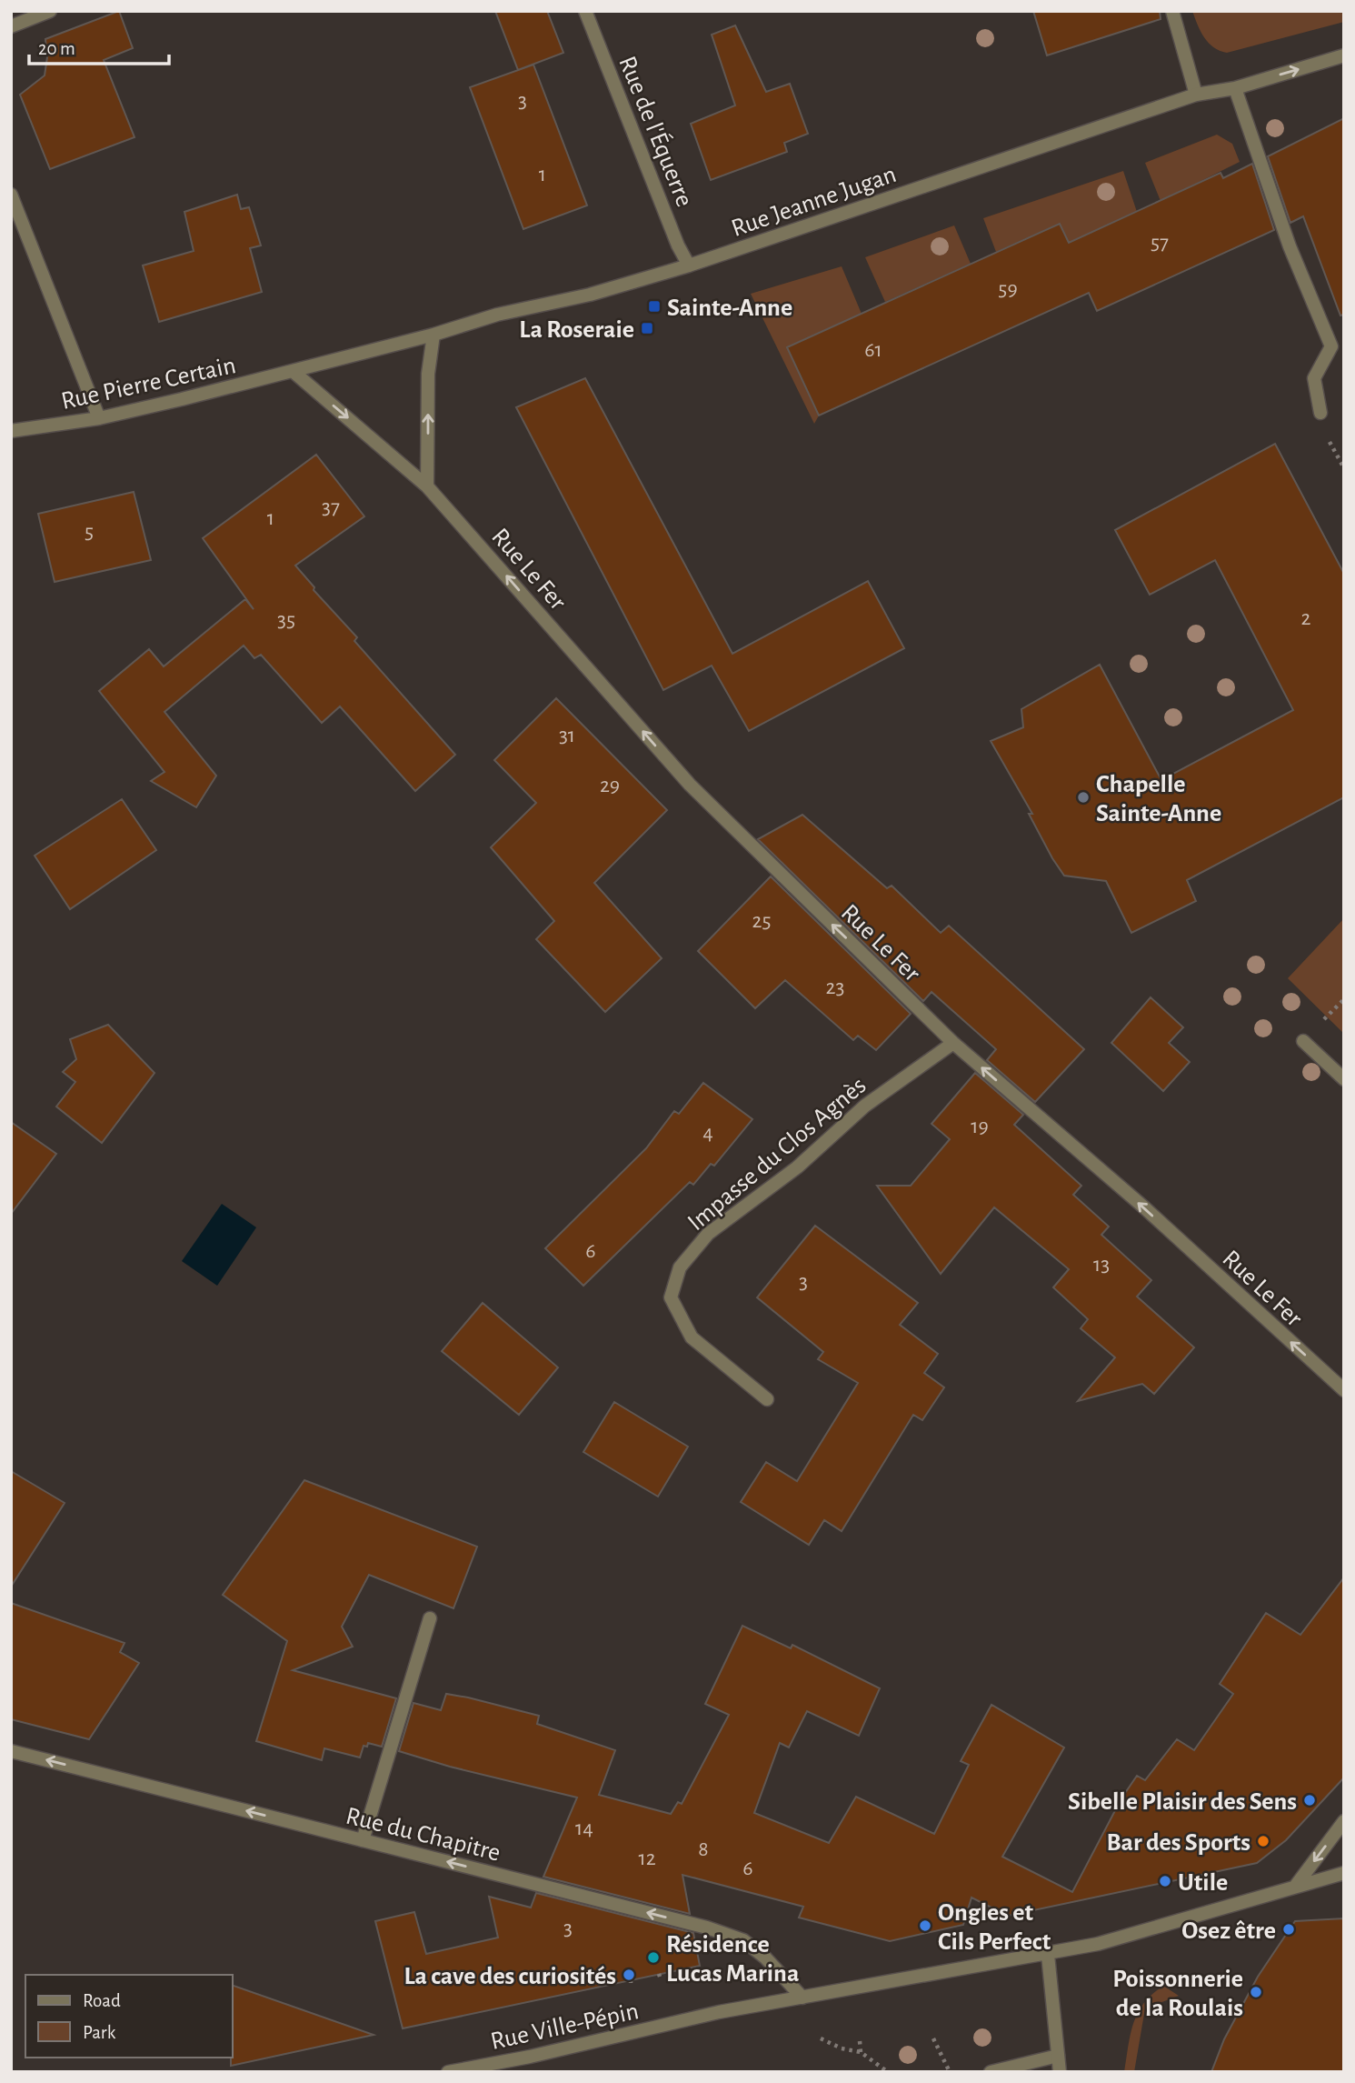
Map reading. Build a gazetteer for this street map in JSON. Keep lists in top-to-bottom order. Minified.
{"streets":{"street":["Rue de l'Équerre","Rue Jeanne Jugan","Rue Pierre Certain","Rue Le Fer","Impasse du Clos Agnès","Rue du Chapitre","Rue Ville-Pépin"]},"crossings":[["Rue de l'Équerre","Rue Jeanne Jugan"],["Rue Jeanne Jugan","Rue Pierre Certain"],["Rue Jeanne Jugan","Rue Le Fer"],["Rue Pierre Certain","Rue Le Fer"],["Rue Le Fer","Impasse du Clos Agnès"],["Rue du Chapitre","Rue Ville-Pépin"]],"one_way":["Rue du Chapitre"],"places":{"transit":["Sainte-Anne","La Roseraie"],"other":["Chapelle Sainte-Anne","Sibelle Plaisir des Sens","Bar des Sports","Utile","Ongles et Cils Perfect","Osez être","Résidence Lucas Marina","La cave des curiosités","Poissonnerie de la Roulais"]},"house_numbers":["3","1","57","59","61","37","1","5","2","35","31","29","25","23","19","4","6","13","3","14","8","12","6","3"],"legend":["Road","Park"],"scale_bar":"20 m"}
